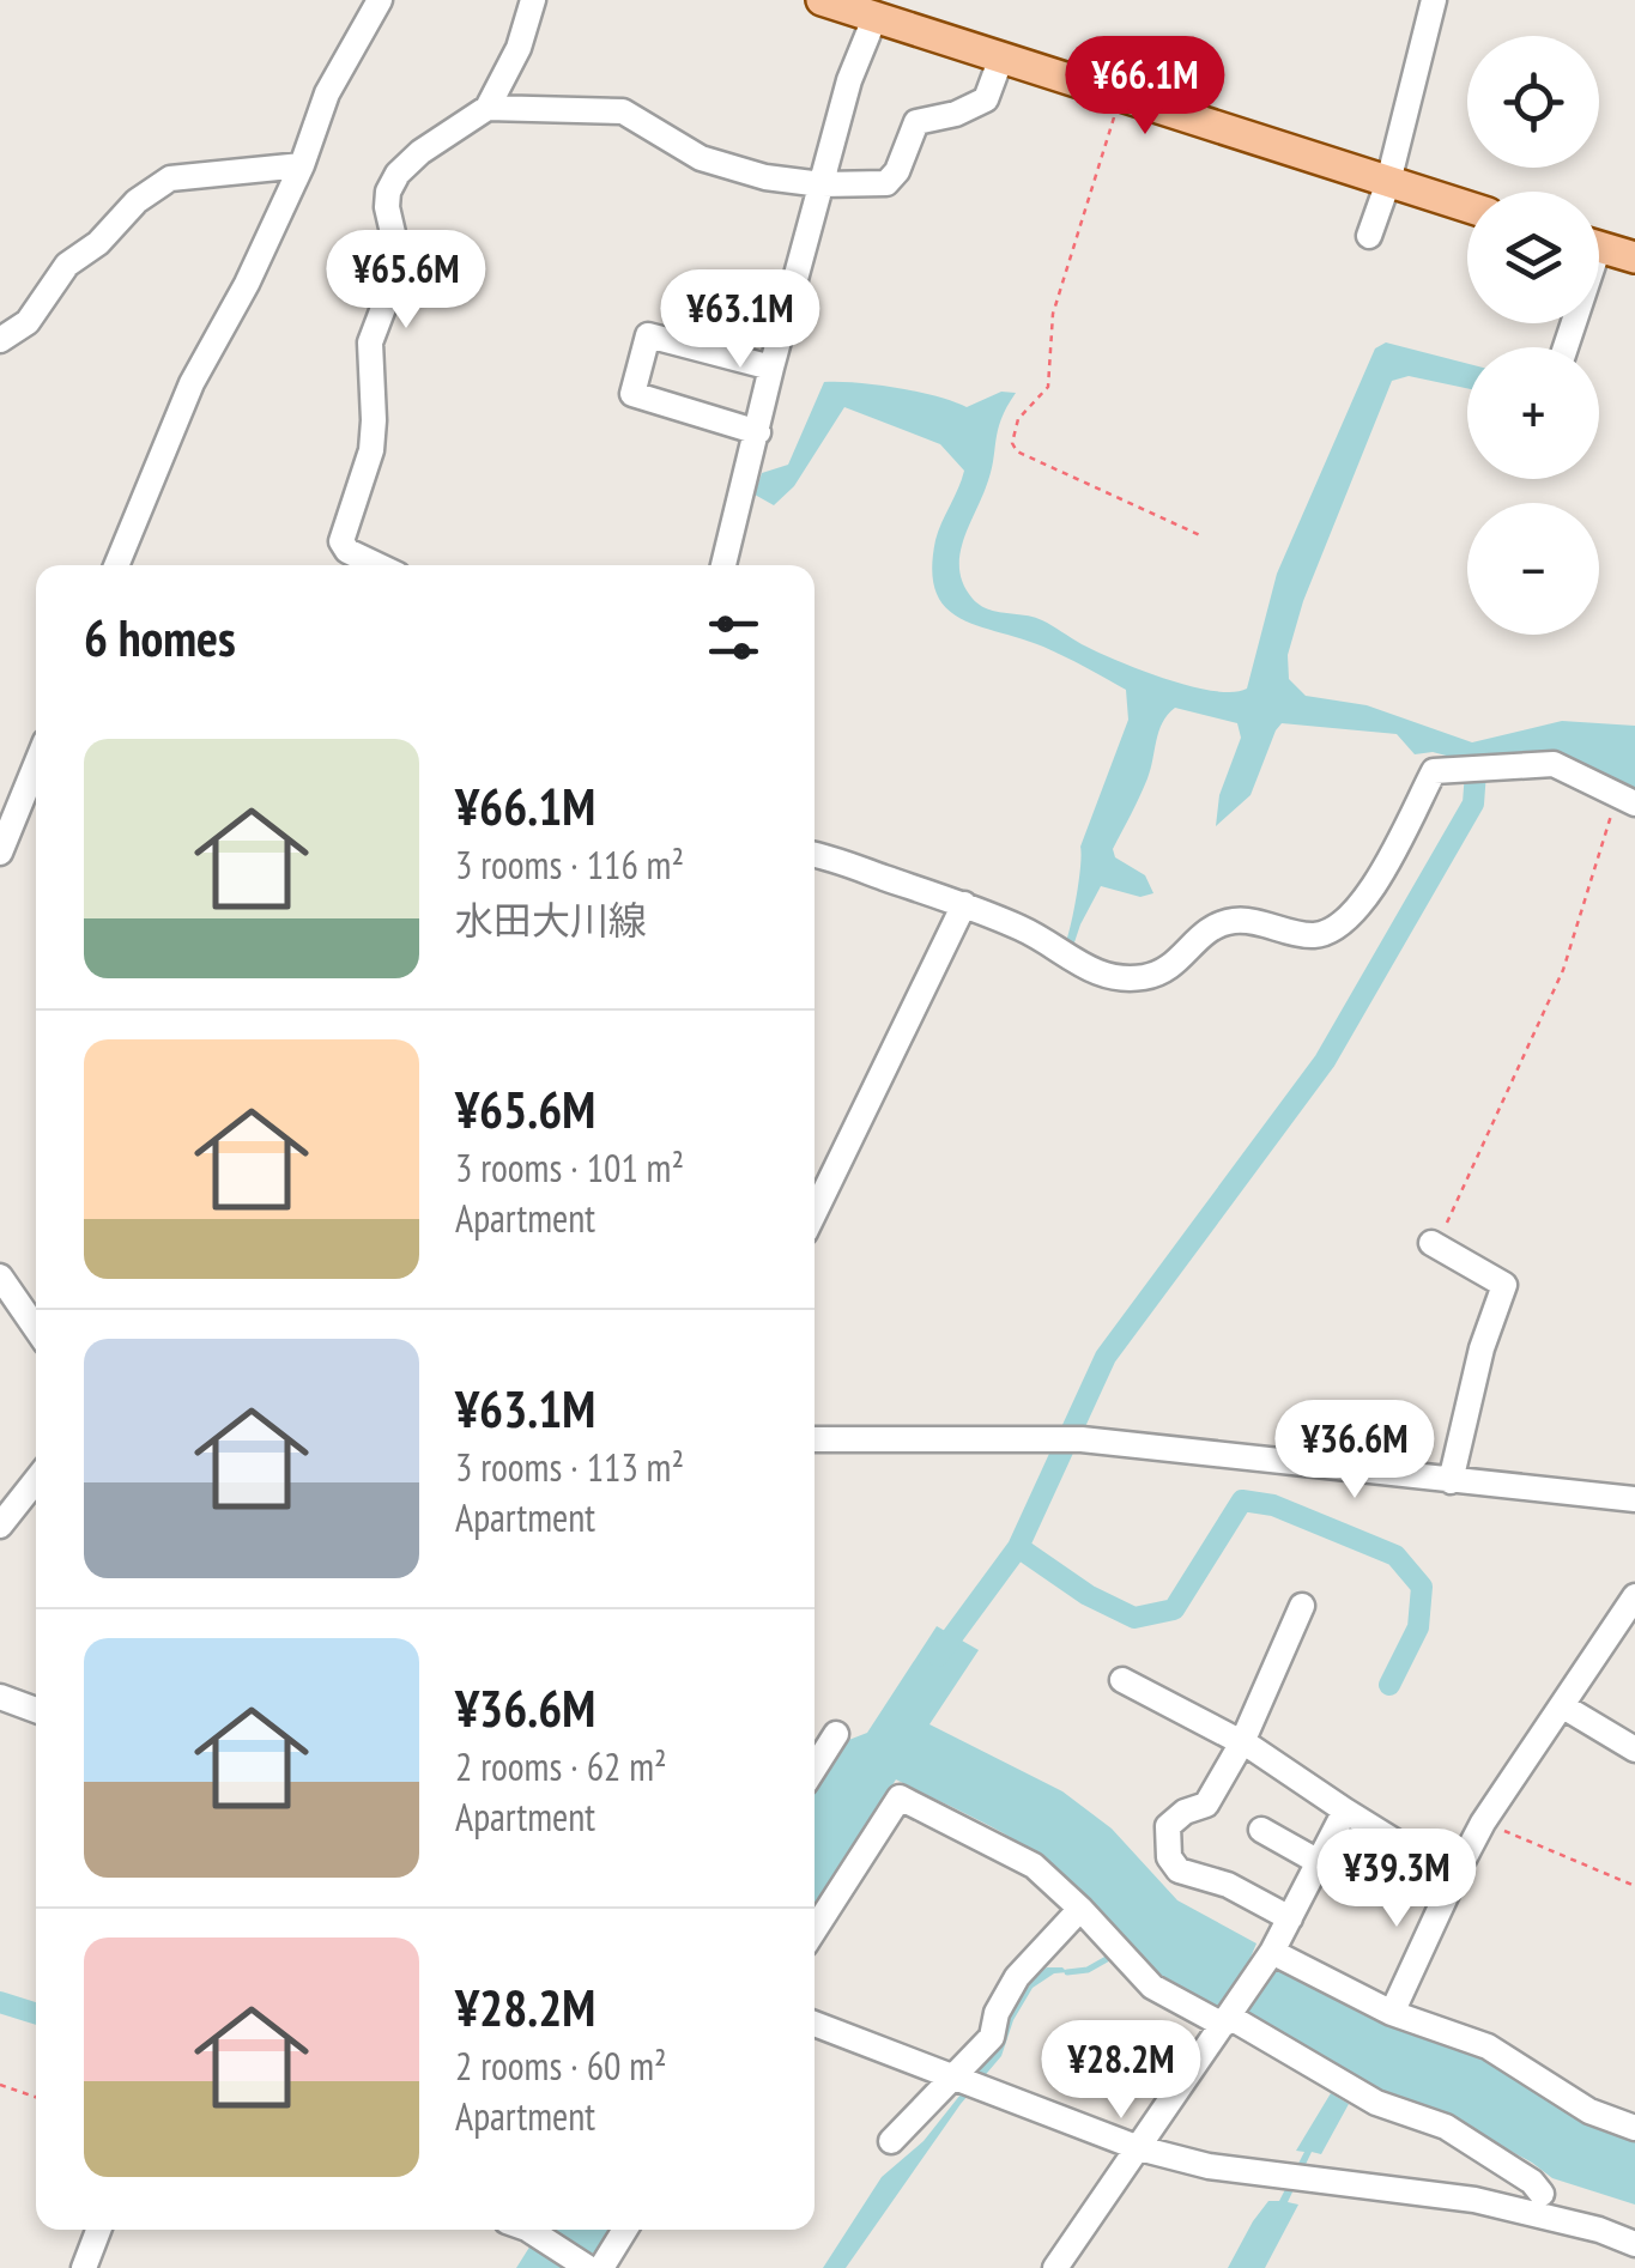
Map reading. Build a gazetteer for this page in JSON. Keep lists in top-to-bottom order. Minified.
{"page":{"map_buttons":["+","−"],"price":["¥66.1M","¥65.6M","¥63.1M","¥36.6M","¥39.3M","¥28.2M"],"heading":"6 homes","list":[{"name":"¥66.1M","note":"3 rooms · 116 m² · 水田大川線"},{"name":"¥65.6M","note":"3 rooms · 101 m² · Apartment"},{"name":"¥63.1M","note":"3 rooms · 113 m² · Apartment"},{"name":"¥36.6M","note":"2 rooms · 62 m² · Apartment"},{"name":"¥28.2M","note":"2 rooms · 60 m² · Apartment"}]}}
